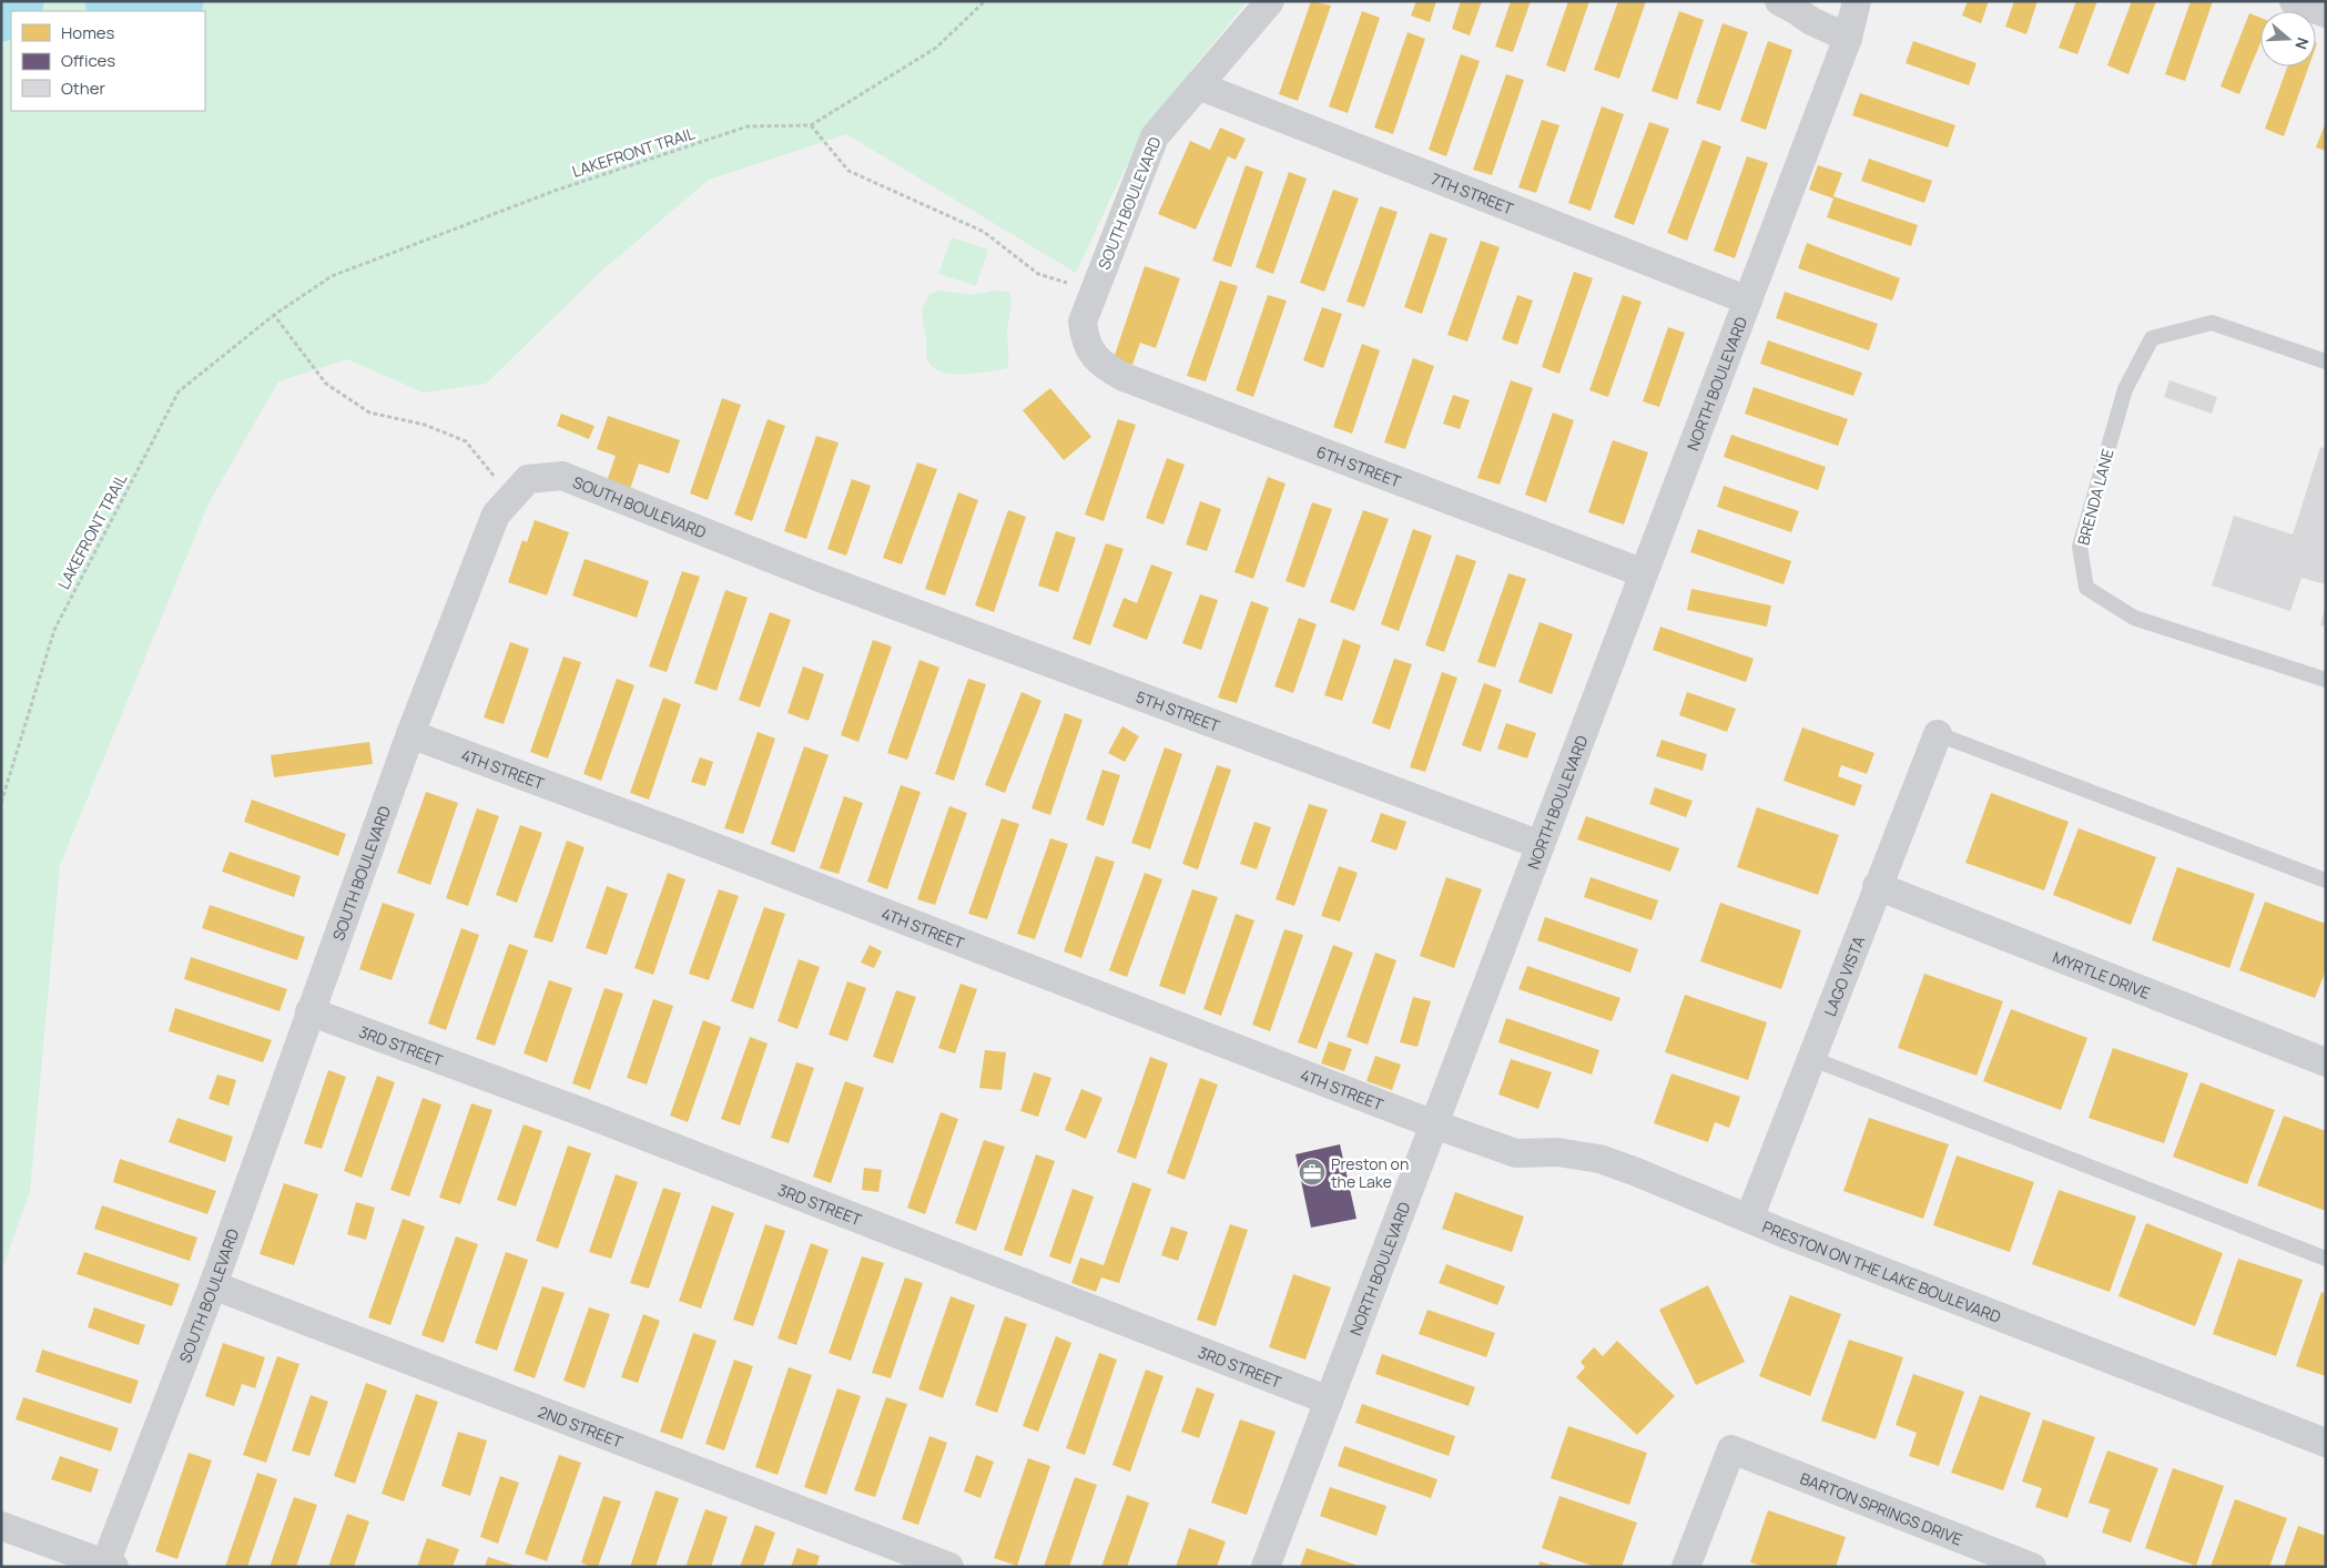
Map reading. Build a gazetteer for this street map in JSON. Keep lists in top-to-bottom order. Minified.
{"streets":{"street":["7TH STREET","SOUTH BOULEVARD","NORTH BOULEVARD","6TH STREET","5TH STREET","4TH STREET","MYRTLE DRIVE","LAGO VISTA","3RD STREET","PRESTON ON THE LAKE BOULEVARD","2ND STREET","BARTON SPRINGS DRIVE"],"lane":["BRENDA LANE"],"path":["LAKEFRONT TRAIL"]},"crossings":[["7TH STREET","SOUTH BOULEVARD"],["7TH STREET","NORTH BOULEVARD"],["SOUTH BOULEVARD","6TH STREET"],["SOUTH BOULEVARD","5TH STREET"],["SOUTH BOULEVARD","4TH STREET"],["SOUTH BOULEVARD","3RD STREET"],["SOUTH BOULEVARD","2ND STREET"],["NORTH BOULEVARD","6TH STREET"],["NORTH BOULEVARD","5TH STREET"],["NORTH BOULEVARD","4TH STREET"],["NORTH BOULEVARD","3RD STREET"],["NORTH BOULEVARD","PRESTON ON THE LAKE BOULEVARD"],["4TH STREET","PRESTON ON THE LAKE BOULEVARD"],["MYRTLE DRIVE","LAGO VISTA"],["LAGO VISTA","PRESTON ON THE LAKE BOULEVARD"]],"places":{"office":["Preston on the Lake"]},"legend":["Homes","Offices","Other"],"north":"right"}
